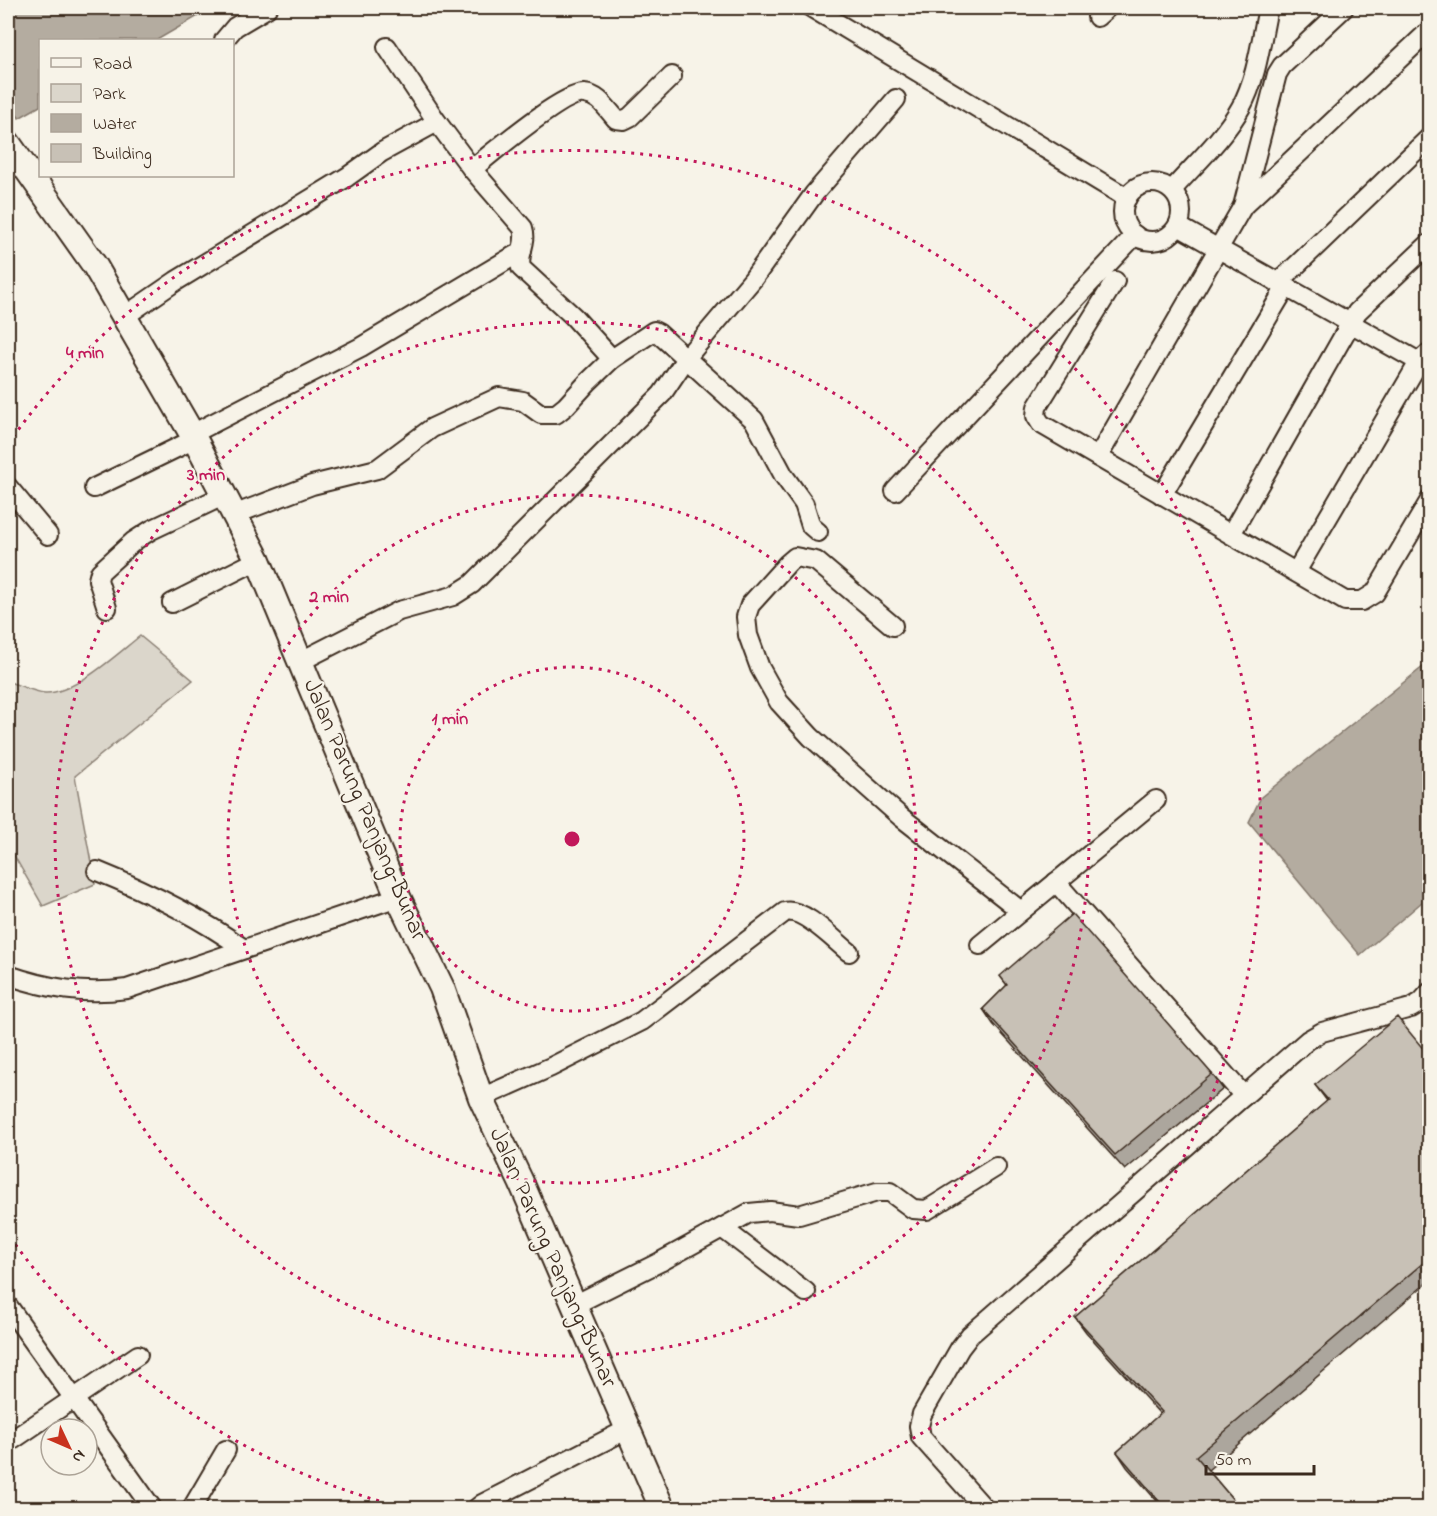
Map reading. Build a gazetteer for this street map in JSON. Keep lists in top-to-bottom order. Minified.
{"streets":{"main road":["Jalan Parung Panjang–Bunar"]},"legend":["Road","Park","Water","Building"],"scale_bar":"50 m","north":"bottom right","rings":["4 min","3 min","2 min","1 min"]}
